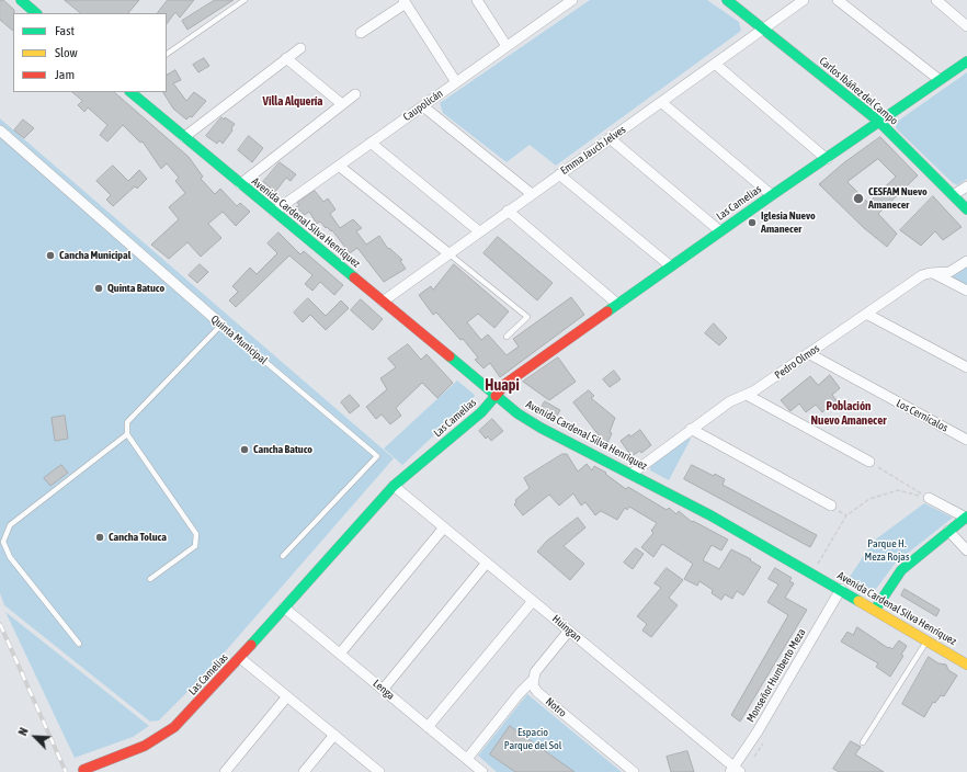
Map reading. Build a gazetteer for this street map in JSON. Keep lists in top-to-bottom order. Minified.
{"streets":{"street":["Carlos Ibáñez del Campo","Caupolicán","Emma Jauch Jelves","Las Camelias","Avenida Cardenal Silva Henríquez","Quinta Municipal","Pedro Olmos","Los Cernícalos","Huingan","Monseñor Humberto Meza","Lenga","Notro"]},"crossings":[["Carlos Ibáñez del Campo","Emma Jauch Jelves"],["Carlos Ibáñez del Campo","Las Camelias"],["Caupolicán","Avenida Cardenal Silva Henríquez"],["Emma Jauch Jelves","Avenida Cardenal Silva Henríquez"],["Las Camelias","Avenida Cardenal Silva Henríquez"],["Las Camelias","Huingan"],["Las Camelias","Lenga"],["Avenida Cardenal Silva Henríquez","Pedro Olmos"],["Avenida Cardenal Silva Henríquez","Monseñor Humberto Meza"],["Pedro Olmos","Los Cernícalos"],["Huingan","Monseñor Humberto Meza"]],"districts":["Villa Alquería","Huapi","Población Nuevo Amanecer"],"parks":["Parque H. Meza Rojas","Espacio Parque del Sol"],"places":["CESFAM Nuevo Amanecer","Iglesia Nuevo Amanecer","Cancha Municipal","Quinta Batuco","Cancha Batuco","Cancha Toluca"],"legend":["Fast","Slow","Jam"],"north":"top left"}
